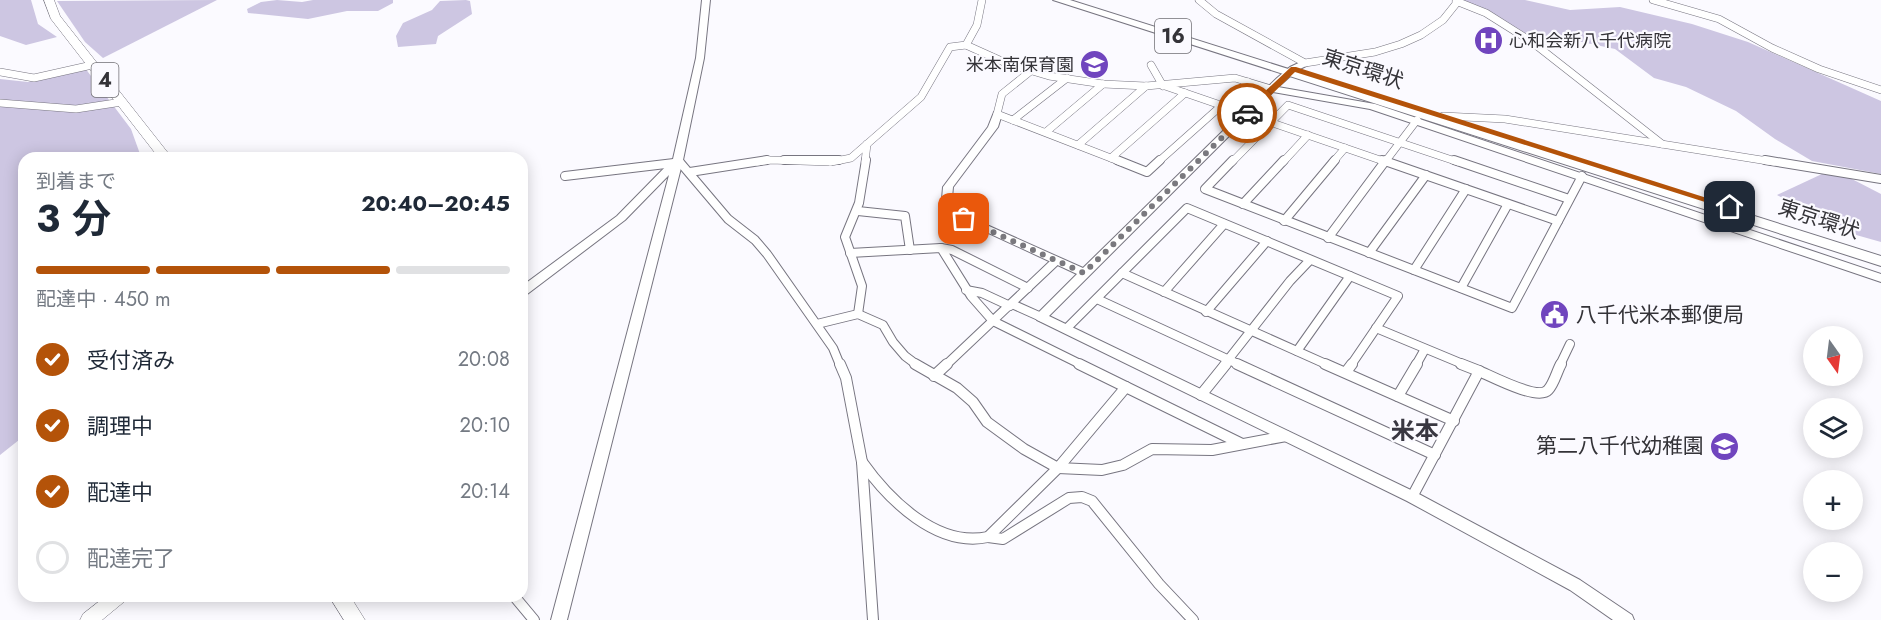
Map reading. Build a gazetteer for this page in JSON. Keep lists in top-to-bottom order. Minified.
{"streets":{"highway":["16","東京環状"],"main road":["4"]},"districts":["米本"],"places":{"hospital":["心和会新八千代病院"],"school or university":["米本南保育園","第二八千代幼稚園"],"public building":["八千代米本郵便局"]},"north":"bottom","page":{"heading":["3 分","到着まで","20:40–20:45"],"bar":"配達中 · 450 m","map_buttons":["+","−"],"list":[["受付済み","20:08"],["調理中","20:10"],["配達中","20:14"],"配達完了"]}}
